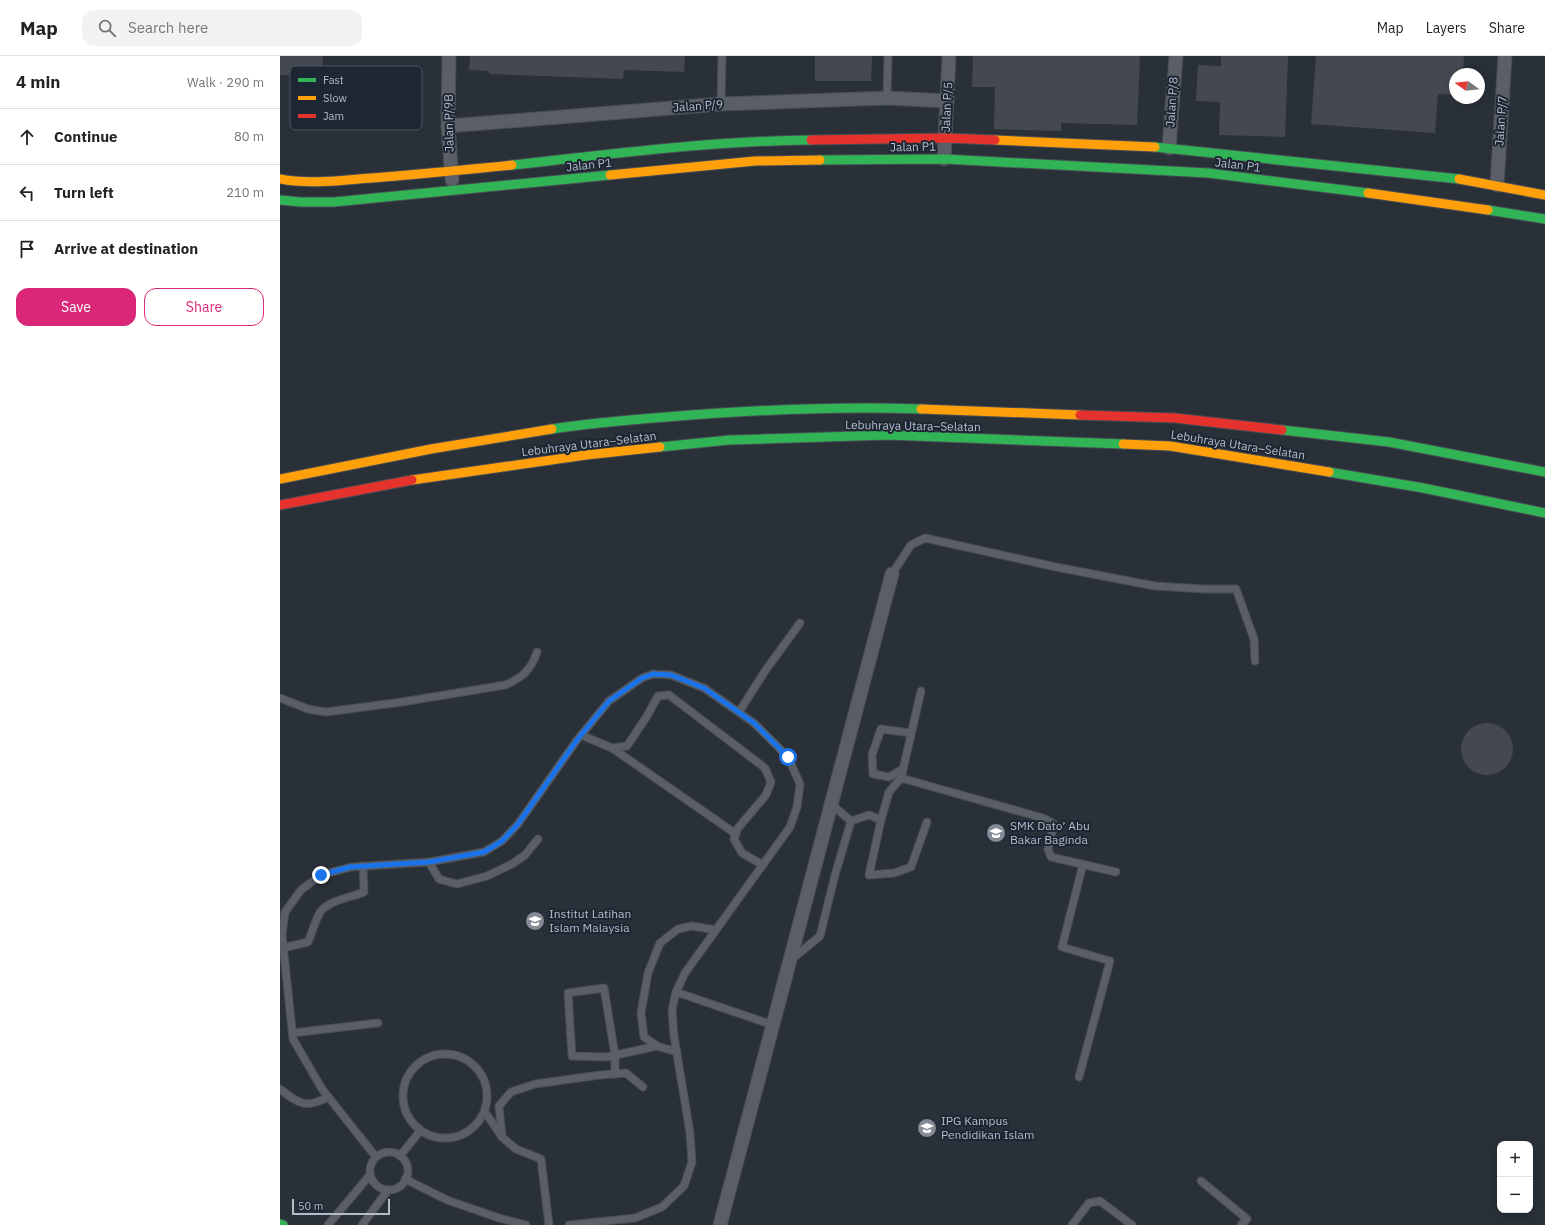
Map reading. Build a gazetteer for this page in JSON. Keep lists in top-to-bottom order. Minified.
{"streets":{"main road":["Jalan P1","Lebuhraya Utara–Selatan"],"street":["Jalan P/8","Jalan P/9","Jalan P/5","Jalan P/7","Jalan P/9B"]},"crossings":[["Jalan P/8","Jalan P1"],["Jalan P/9","Jalan P/5"],["Jalan P/9","Jalan P/9B"],["Jalan P/5","Jalan P1"],["Jalan P/7","Jalan P1"],["Jalan P/9B","Jalan P1"]],"places":{"school or university":["SMK Dato’ Abu Bakar Baginda","Institut Latihan Islam Malaysia","IPG Kampus Pendidikan Islam"]},"legend":["Fast","Slow","Jam"],"scale_bar":"50 m","north":"left","page":{"header":"Map","search":"Search here","nav":["Map","Layers","Share"],"heading":["4 min","Walk · 290 m"],"list":[["Continue","80 m"],["Turn left","210 m"],"Arrive at destination"],"buttons":["Save","Share"],"map_buttons":["+","−"],"scale":"50 m"}}
